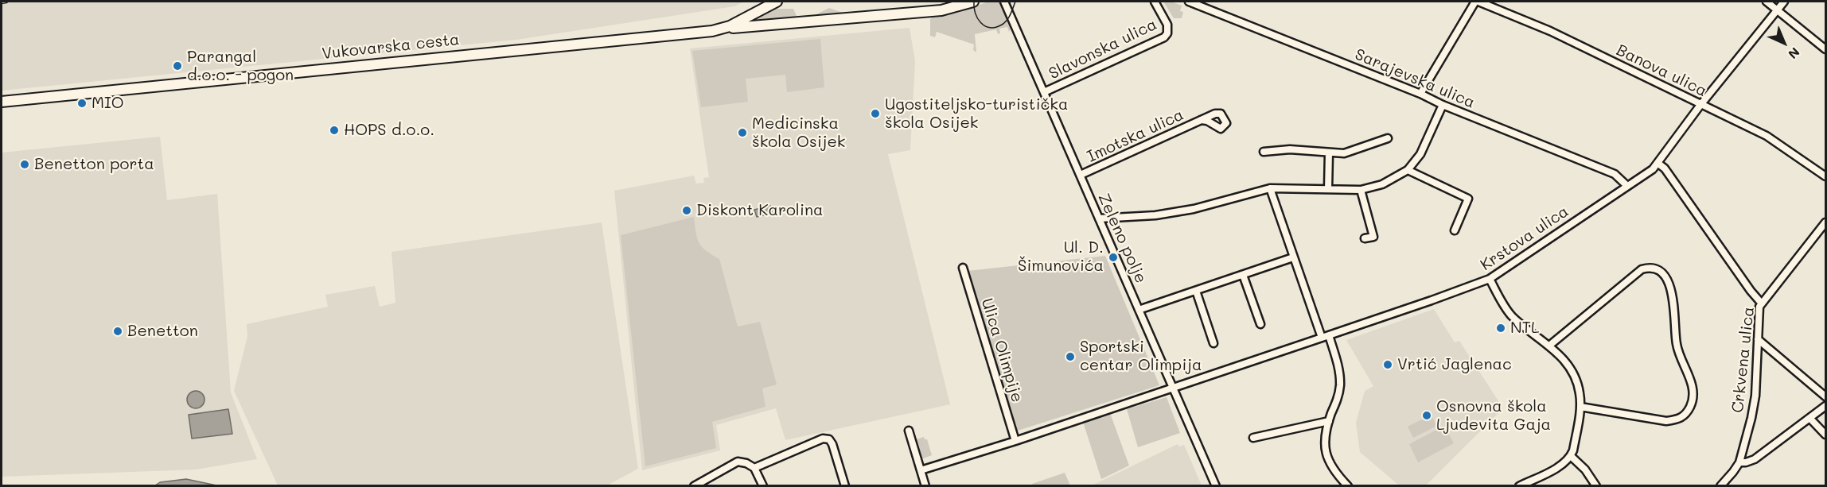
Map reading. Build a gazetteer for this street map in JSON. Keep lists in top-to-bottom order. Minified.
{"streets":{"main road":["Vukovarska cesta"],"street":["Slavonska ulica","Banova ulica","Sarajevska ulica","Imotska ulica","Zeleno polje","Krstova ulica","Ulica Olimpije","Crkvena ulica"]},"crossings":[["Slavonska ulica","Zeleno polje"],["Banova ulica","Krstova ulica"],["Sarajevska ulica","Krstova ulica"],["Imotska ulica","Zeleno polje"],["Zeleno polje","Krstova ulica"]],"places":["Parangal d.o.o. - pogon","MIO","Ugostiteljsko-turistička škola Osijek","HOPS d.o.o.","Medicinska škola Osijek","Benetton porta","Diskont Karolina","Ul. D. Šimunovića","NTL","Benetton","Sportski centar Olimpija","Vrtić Jaglenac","Osnovna škola Ljudevita Gaja"],"north":"bottom right"}
